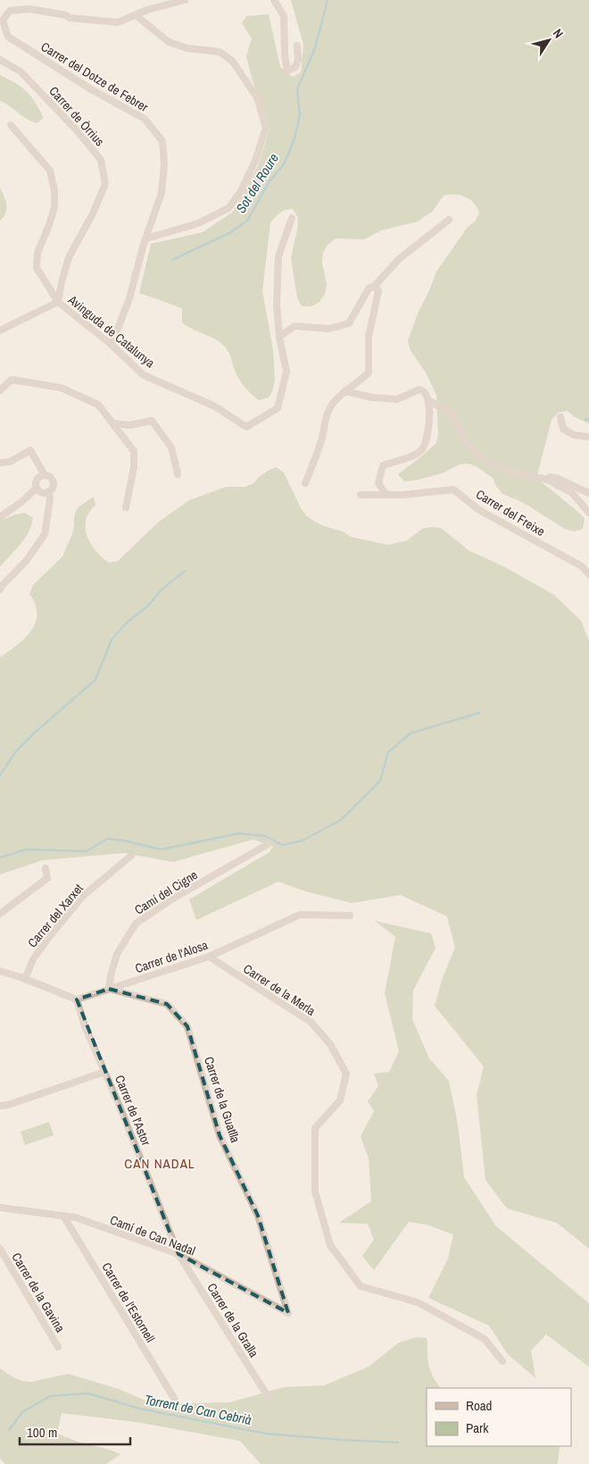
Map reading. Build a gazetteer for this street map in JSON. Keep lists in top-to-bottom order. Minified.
{"streets":{"street":["Carrer del Dotze de Febrer","Carrer de Òrrius","Avinguda de Catalunya","Carrer del Freixe","Camí del Cigne","Carrer del Xarxet","Carrer de l'Alosa","Carrer de la Merla","Carrer de la Guatlla","Carrer de l'Astor","Camí de Can Nadal","Carrer de la Gavina","Carrer de l'Estornell","Carrer de la Gralla"]},"crossings":[["Carrer del Dotze de Febrer","Avinguda de Catalunya"],["Carrer de Òrrius","Avinguda de Catalunya"],["Camí del Cigne","Carrer de l'Alosa"],["Camí del Cigne","Carrer de la Guatlla"],["Carrer de l'Alosa","Carrer de la Merla"],["Carrer de l'Alosa","Carrer de la Guatlla"],["Carrer de l'Alosa","Carrer de l'Astor"],["Carrer de la Guatlla","Camí de Can Nadal"],["Carrer de l'Astor","Camí de Can Nadal"],["Carrer de l'Astor","Carrer de la Gralla"],["Camí de Can Nadal","Carrer de l'Estornell"],["Camí de Can Nadal","Carrer de la Gralla"]],"districts":["CAN NADAL"],"water":["Sot del Roure","Torrent de Can Cebrià"],"legend":["Road","Park"],"scale_bar":"100 m","north":"top right"}
